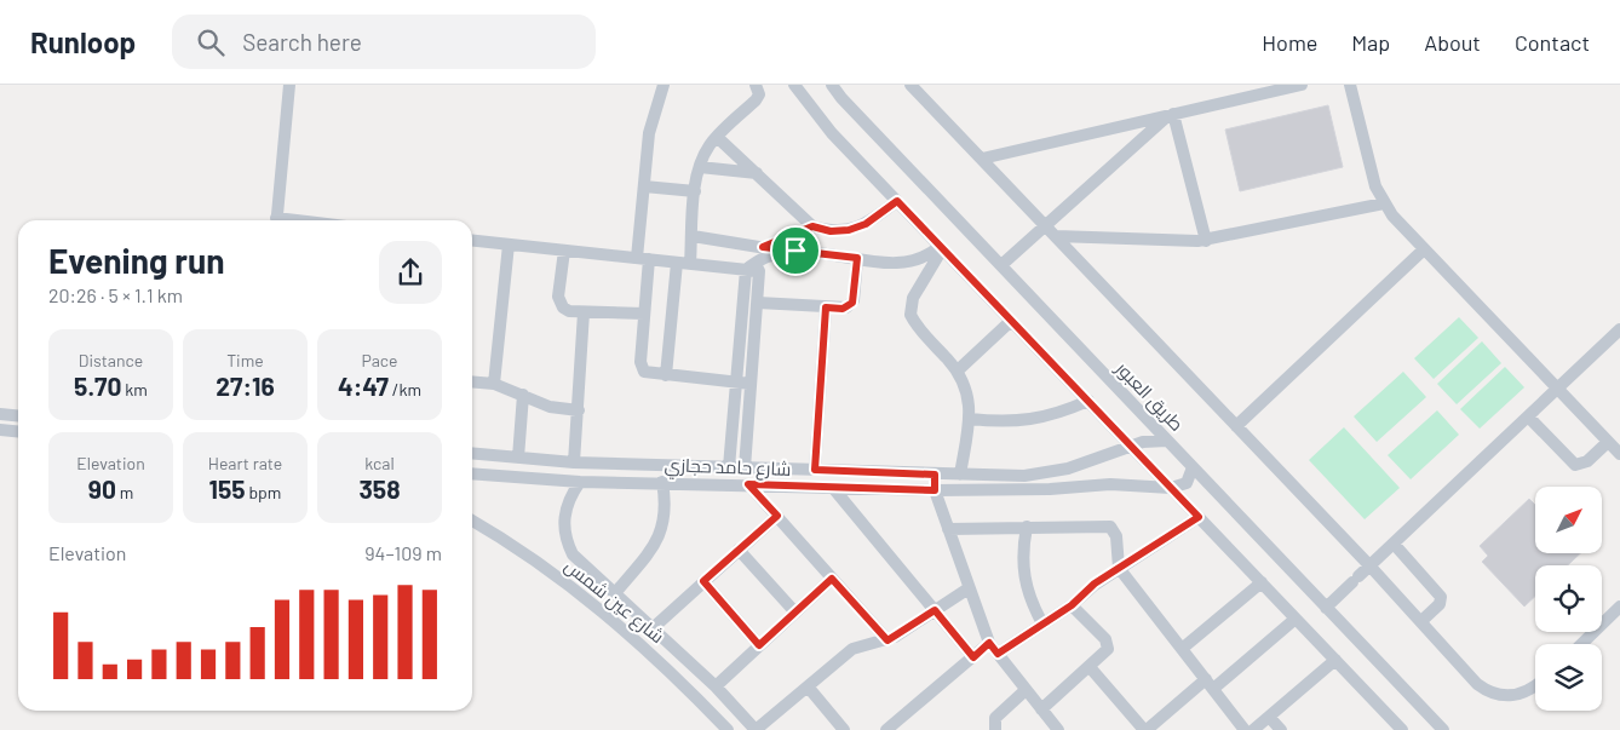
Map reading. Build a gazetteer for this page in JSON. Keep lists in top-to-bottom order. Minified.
{"streets":{"street":["طريق العبور","شارع حامد حجازي","شارع عين شمس"]},"crossings":[["طريق العبور","شارع حامد حجازي"],["شارع حامد حجازي","شارع عين شمس"]],"north":"top right","page":{"header":"Runloop","search":"Search here","nav":["Home","Map","About","Contact"],"heading":["Evening run","20:26 · 5 × 1.1 km"],"stats":[["Distance","5.70 km"],["Time","27:16"],["Pace","4:47 /km"],["Elevation","90 m"],["Heart rate","155 bpm"],["kcal","358"]],"chart":["Elevation","94–109 m"]}}
